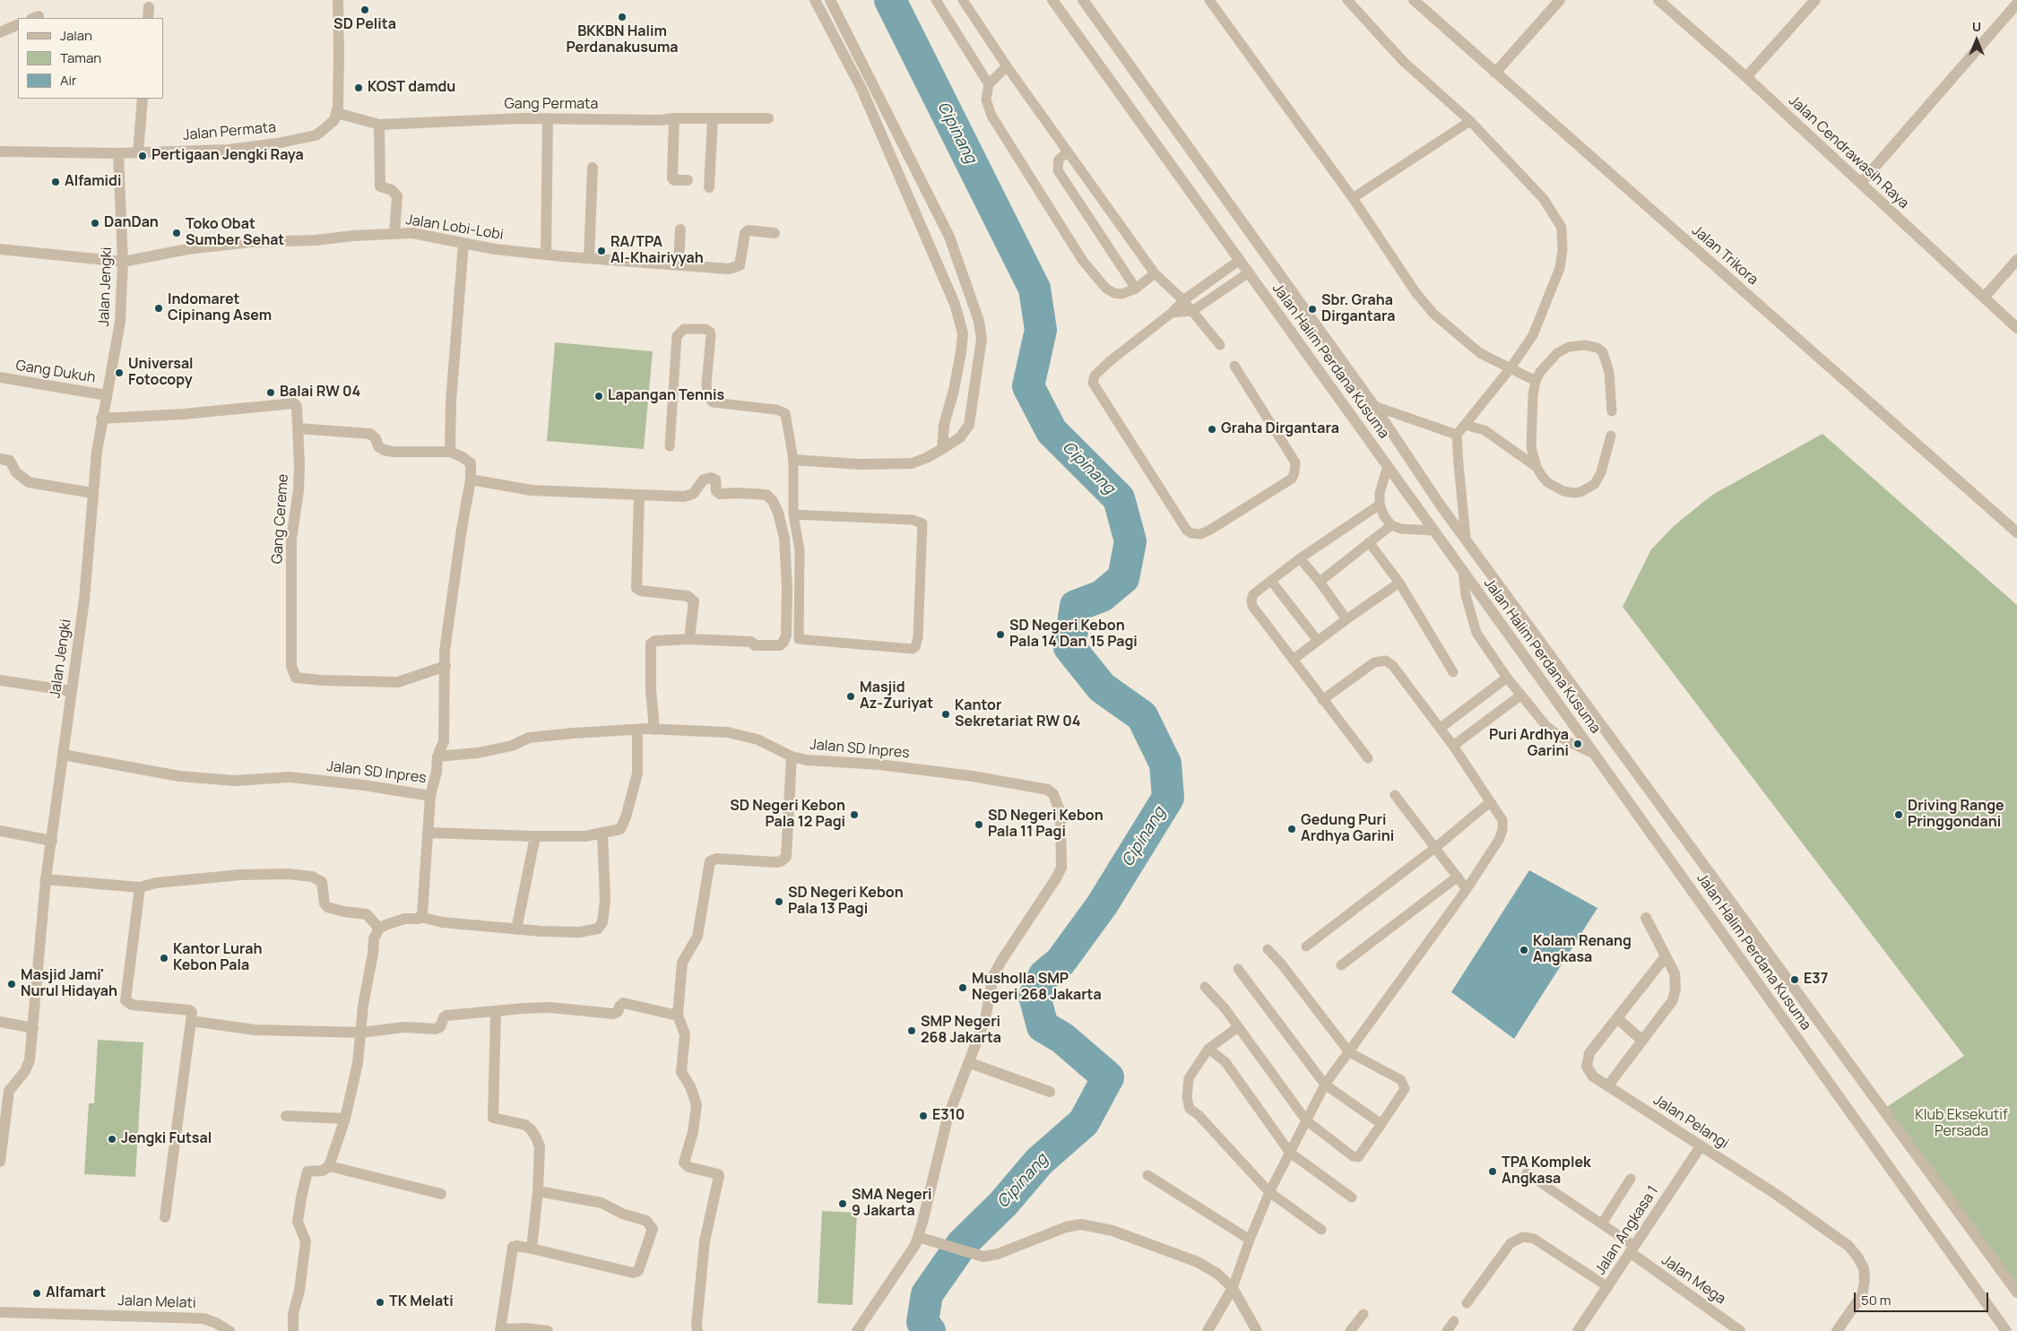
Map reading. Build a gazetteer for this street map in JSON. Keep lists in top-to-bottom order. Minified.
{"streets":{"street":["Gang Permata","Jalan Permata","Jalan Cendrawasih Raya","Jalan Lobi-Lobi","Jalan Trikora","Jalan Jengki","Jalan Halim Perdana Kusuma","Gang Dukuh","Gang Cereme","Jalan SD Inpres","Jalan Pelangi","Jalan Angkasa 1","Jalan Mega","Jalan Melati"]},"crossings":[["Gang Permata","Jalan Permata"],["Jalan Permata","Jalan Jengki"],["Jalan Lobi-Lobi","Jalan Jengki"],["Jalan Jengki","Gang Dukuh"],["Jalan Jengki","Gang Cereme"],["Jalan Jengki","Jalan SD Inpres"],["Jalan Pelangi","Jalan Angkasa 1"],["Jalan Angkasa 1","Jalan Mega"]],"water":["Cipinang"],"parks":["Klub Eksekutif Persada"],"places":["SD Pelita","BKKBN Halim Perdanakusuma","KOST damdu","Pertigaan Jengki Raya","Alfamidi","DanDan","Toko Obat Sumber Sehat","RA/TPA Al-Khairiyyah","Indomaret Cipinang Asem","Sbr. Graha Dirgantara","Universal Fotocopy","Balai RW 04","Lapangan Tennis","Graha Dirgantara","SD Negeri Kebon Pala 14 Dan 15 Pagi","Masjid Az-Zuriyat","Kantor Sekretariat RW 04","Puri Ardhya Garini","SD Negeri Kebon Pala 12 Pagi","Driving Range Pringgondani","SD Negeri Kebon Pala 11 Pagi","Gedung Puri Ardhya Garini","SD Negeri Kebon Pala 13 Pagi","Kolam Renang Angkasa","Kantor Lurah Kebon Pala","E37","Masjid Jami' Nurul Hidayah","Musholla SMP Negeri 268 Jakarta","SMP Negeri 268 Jakarta","E310","Jengki Futsal","TPA Komplek Angkasa","SMA Negeri 9 Jakarta","Alfamart","TK Melati"],"legend":["Jalan","Taman","Air"],"scale_bar":"50 m","north":"top"}
